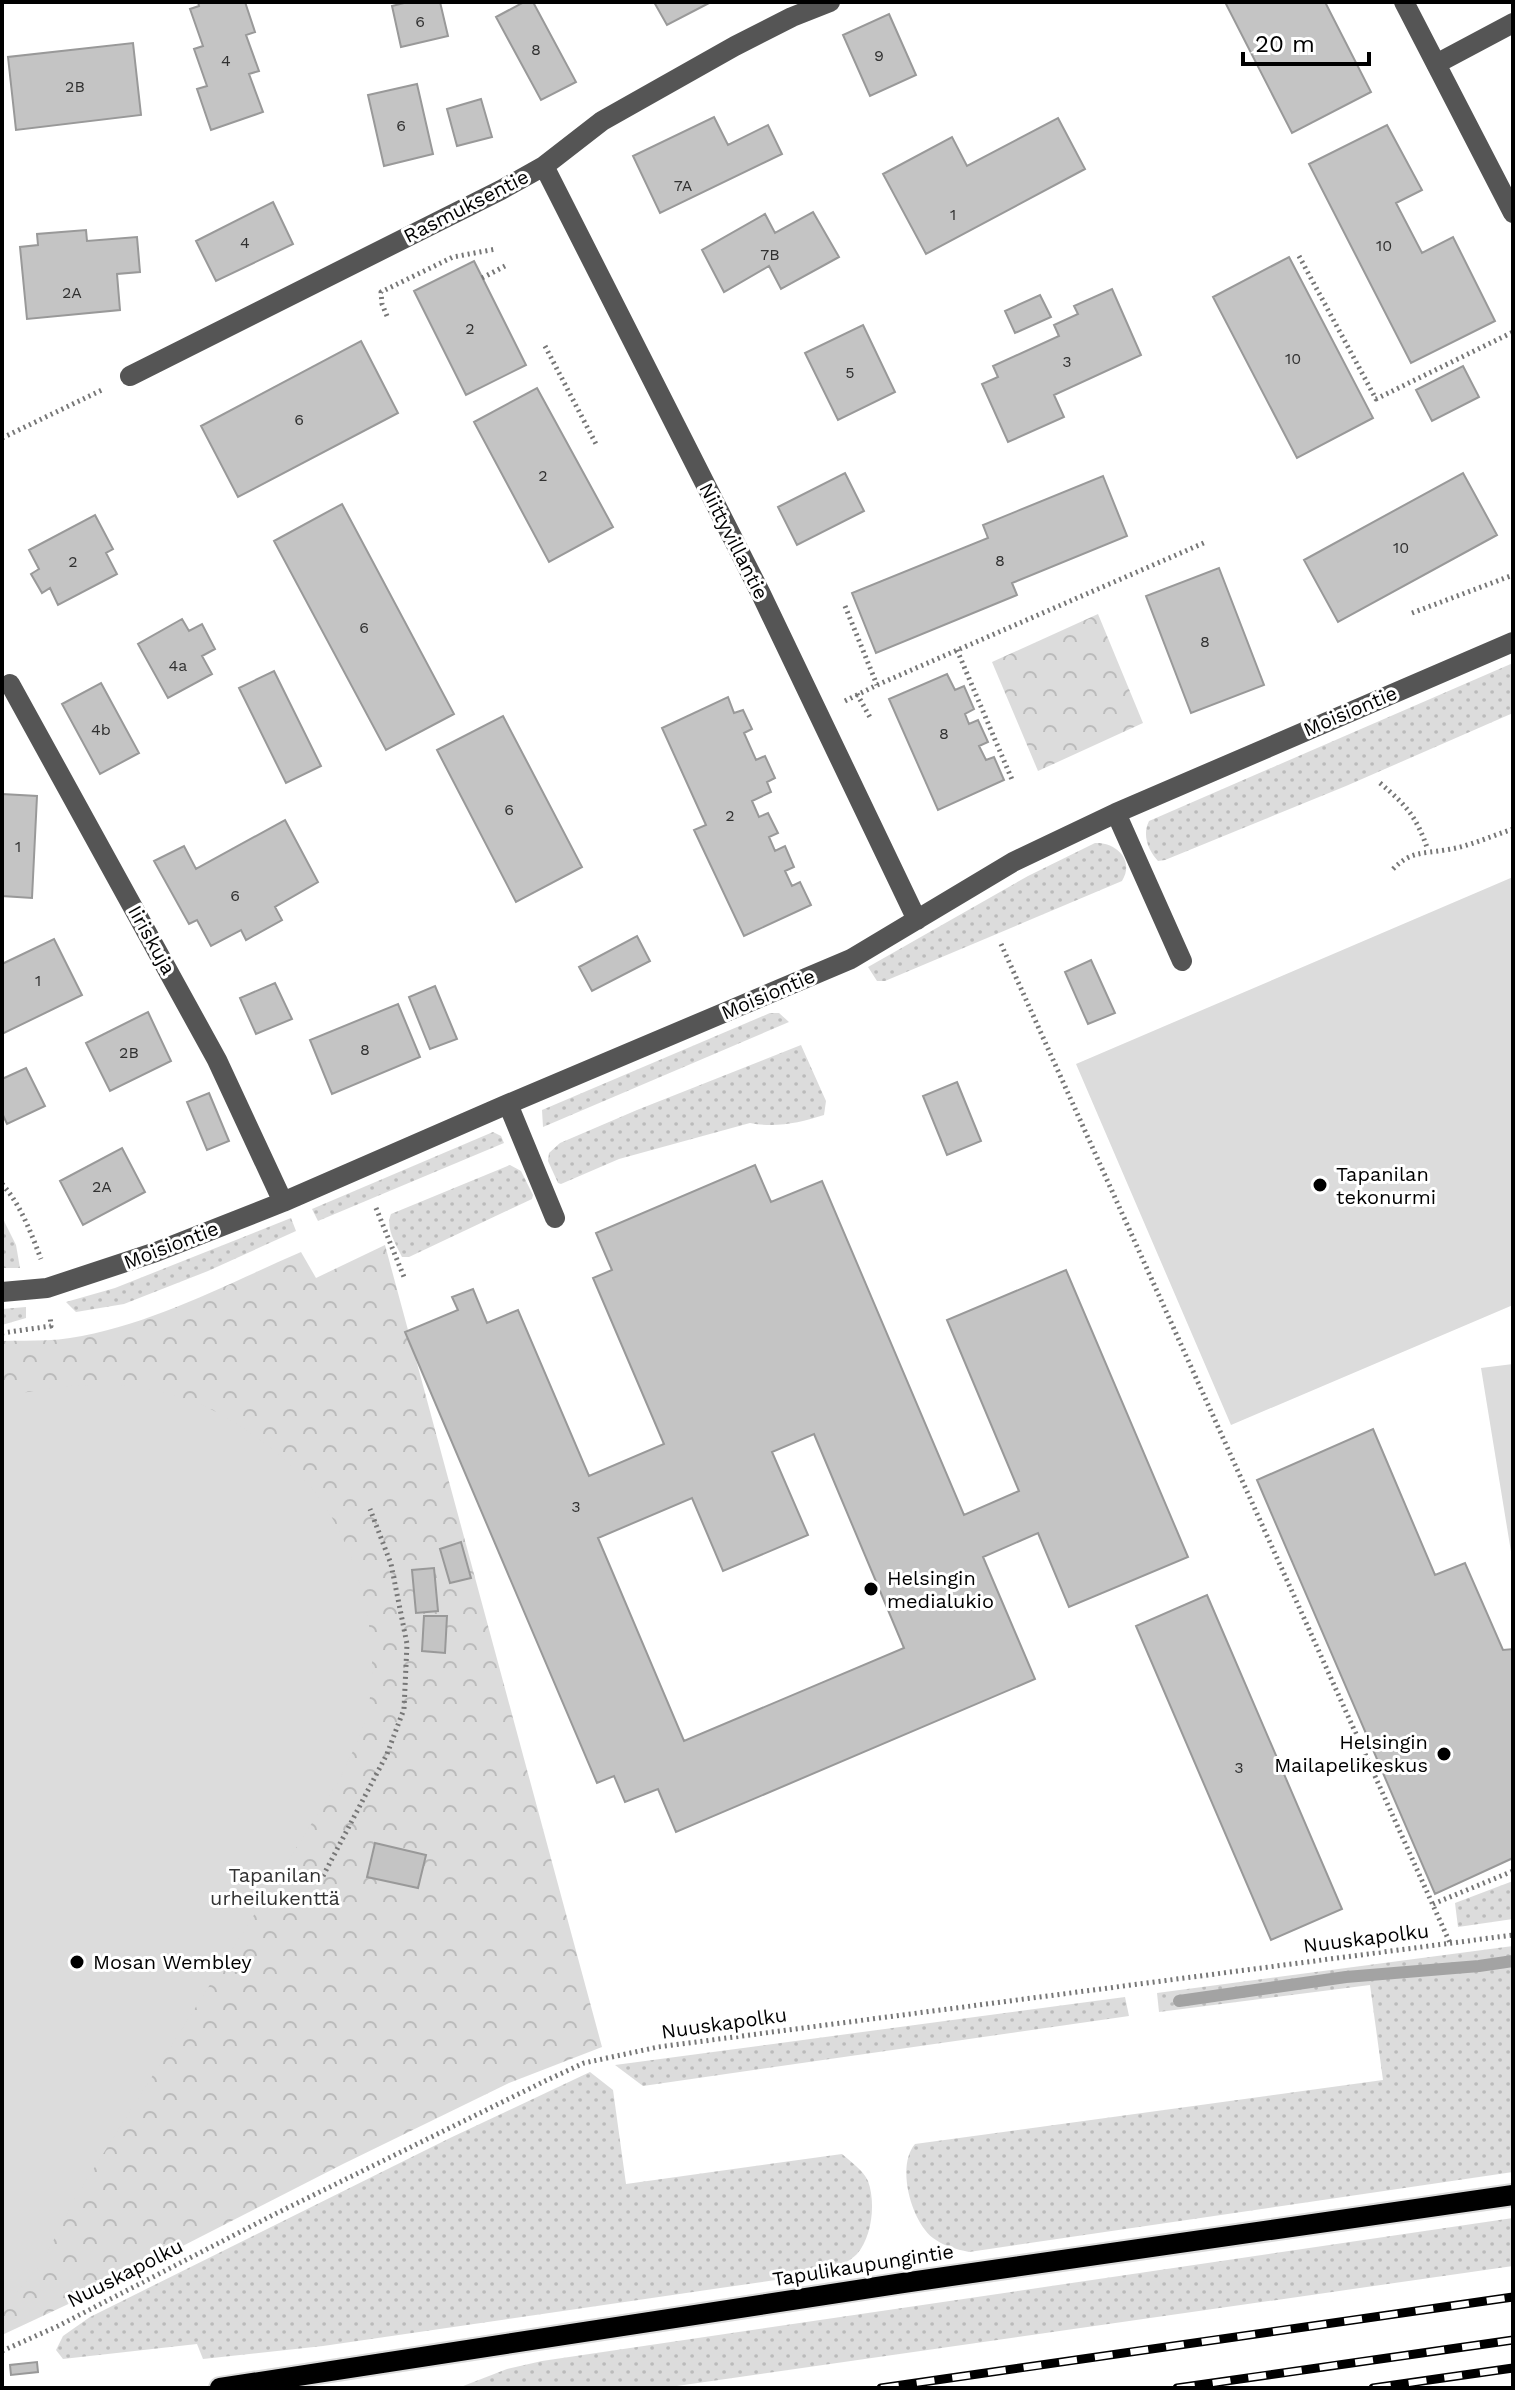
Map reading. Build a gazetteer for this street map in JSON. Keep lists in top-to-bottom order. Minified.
{"streets":{"main road":["Tapulikaupungintie"],"street":["Rasmuksentie","Niittyvillantie","Moisiontie","Iiriskuja"],"path":["Nuuskapolku"]},"crossings":[["Rasmuksentie","Niittyvillantie"],["Niittyvillantie","Moisiontie"],["Moisiontie","Iiriskuja"]],"parks":["Tapanilan urheilukenttä"],"places":["Tapanilan tekonurmi","Helsingin medialukio","Helsingin Mailapelikeskus","Mosan Wembley"],"house_numbers":["6","8","9","4","2B","6","7A","1","4","10","7B","2A","2","10","3","5","6","2","10","8","2","6","8","4a","4b","8","6","2","1","6","1","8","2B","2A","3","3"],"scale_bar":"20 m"}
